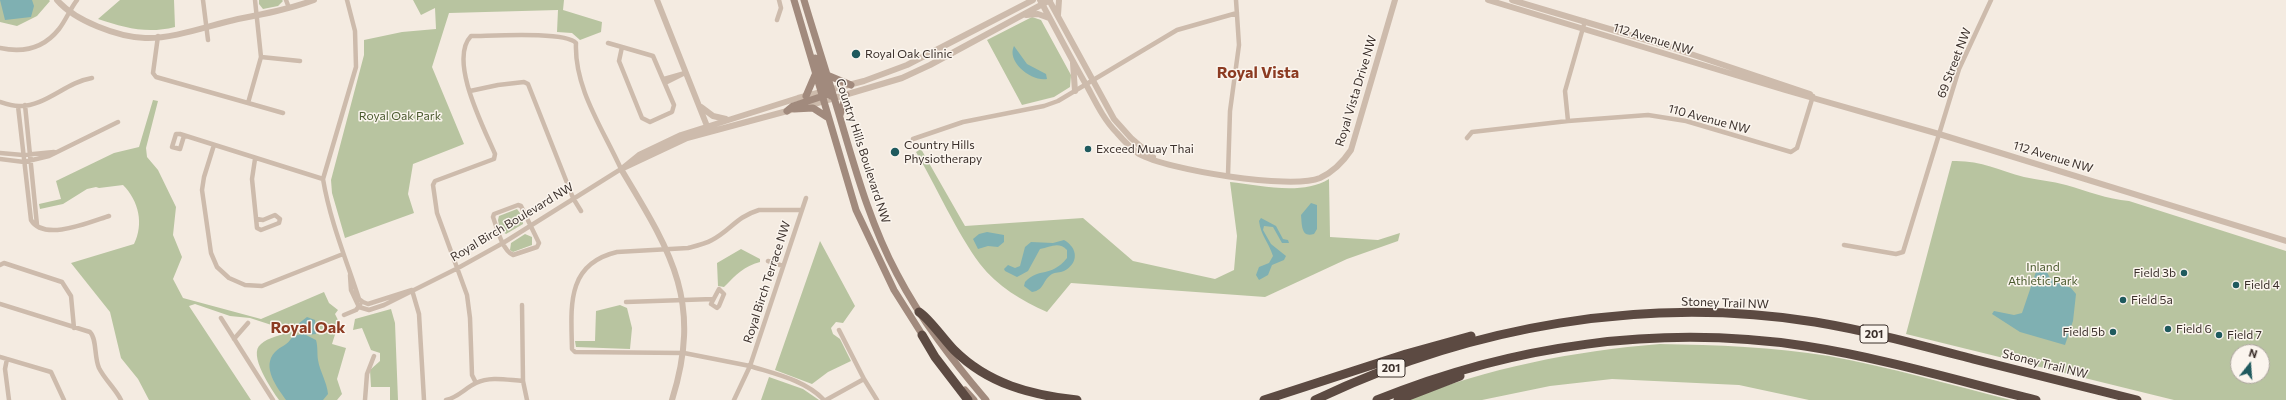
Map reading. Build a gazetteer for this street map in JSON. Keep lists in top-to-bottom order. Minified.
{"streets":{"highway":["Stoney Trail NW","201"],"main road":["Country Hills Boulevard NW"],"street":["112 Avenue NW","69 Street NW","Royal Vista Drive NW","110 Avenue NW","Royal Birch Boulevard NW","Royal Birch Terrace NW"]},"crossings":[["112 Avenue NW","69 Street NW"],["112 Avenue NW","110 Avenue NW"],["Country Hills Boulevard NW","Royal Birch Boulevard NW"]],"districts":["Royal Vista","Royal Oak"],"parks":["Royal Oak Park","Inland Athletic Park"],"places":["Royal Oak Clinic","Exceed Muay Thai","Country Hills Physiotherapy","Field 3b","Field 4","Field 5a","Field 6","Field 5b","Field 7"],"north":"top"}
